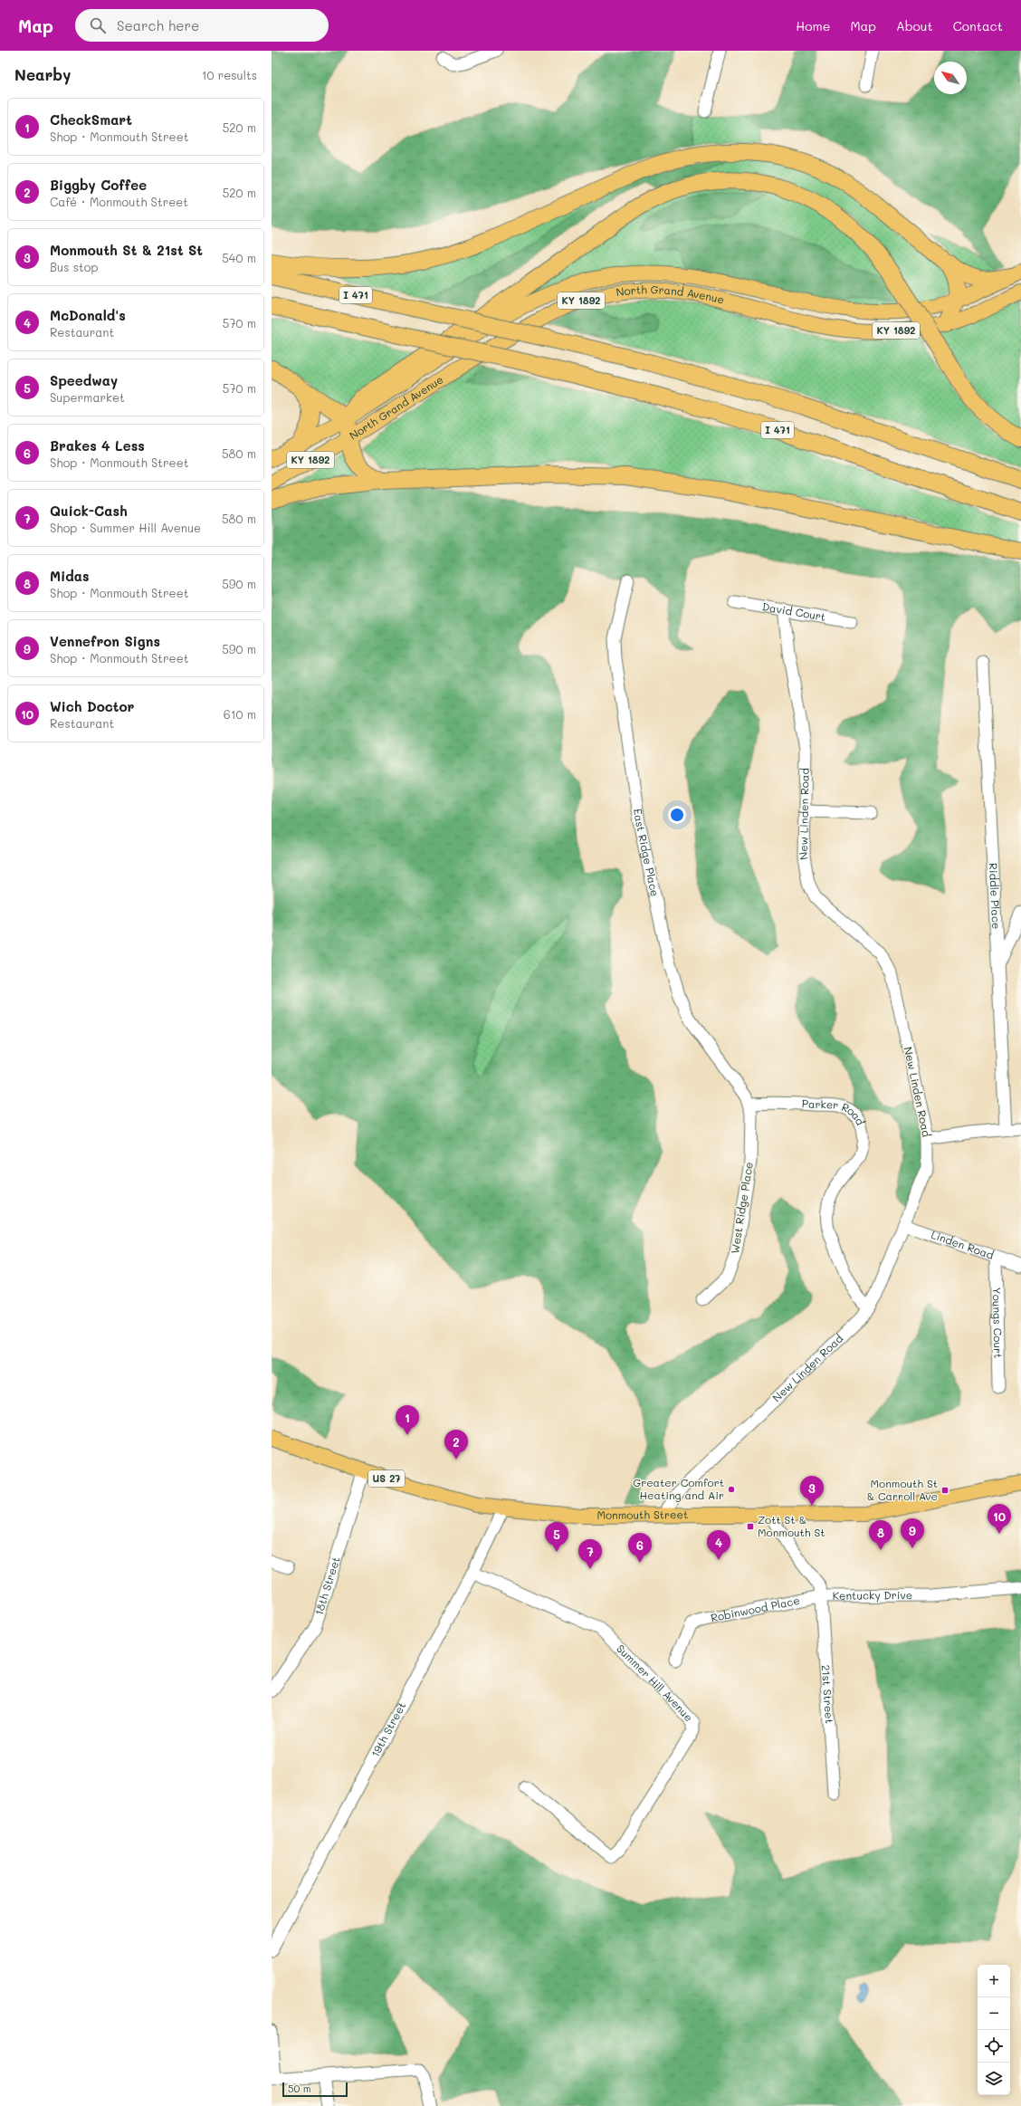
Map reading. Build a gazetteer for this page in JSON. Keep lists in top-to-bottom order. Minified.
{"streets":{"highway":["I 471"],"main road":["North Grand Avenue","KY 1892","US 27","Monmouth Street"],"street":["David Court","New Linden Road","East Ridge Place","Riddle Place","Parker Road","West Ridge Place","Linden Road","Youngs Court","18th Street","Kentucky Drive","Robinwood Place","Summer Hill Avenue","21st Street","19th Street"]},"crossings":[["David Court","New Linden Road"],["New Linden Road","Parker Road"],["New Linden Road","Linden Road"],["New Linden Road","Monmouth Street"],["East Ridge Place","Parker Road"],["East Ridge Place","West Ridge Place"],["Parker Road","West Ridge Place"],["Linden Road","Youngs Court"],["Monmouth Street","18th Street"],["Monmouth Street","Kentucky Drive"],["Monmouth Street","19th Street"],["Kentucky Drive","Robinwood Place"],["Kentucky Drive","21st Street"],["Robinwood Place","21st Street"],["Summer Hill Avenue","19th Street"]],"places":{"other":["Greater Comfort Heating and Air"],"transit":["Monmouth St & Carroll Ave","Zott St & Monmouth St"]},"scale_bar":"50 m","north":"top left","page":{"header":"Map","search":"Search here","nav":["Home","Map","About","Contact"],"heading":["Nearby","10 results"],"list":[{"mark":"1","name":"CheckSmart","note":"Shop · Monmouth Street","value":"520 m"},{"mark":"2","name":"Biggby Coffee","note":"Café · Monmouth Street","value":"520 m"},{"mark":"3","name":"Monmouth St & 21st St","note":"Bus stop","value":"540 m"},{"mark":"4","name":"McDonald's","note":"Restaurant","value":"570 m"},{"mark":"5","name":"Speedway","note":"Supermarket","value":"570 m"},{"mark":"6","name":"Brakes 4 Less","note":"Shop · Monmouth Street","value":"580 m"},{"mark":"7","name":"Quick-Cash","note":"Shop · Summer Hill Avenue","value":"580 m"},{"mark":"8","name":"Midas","note":"Shop · Monmouth Street","value":"590 m"},{"mark":"9","name":"Vennefron Signs","note":"Shop · Monmouth Street","value":"590 m"},{"mark":"10","name":"Wich Doctor","note":"Restaurant","value":"610 m"}],"pins":["1","2","3","10","9","8","5","4","6","7"],"map_buttons":["+","−"],"scale":"50 m"}}
